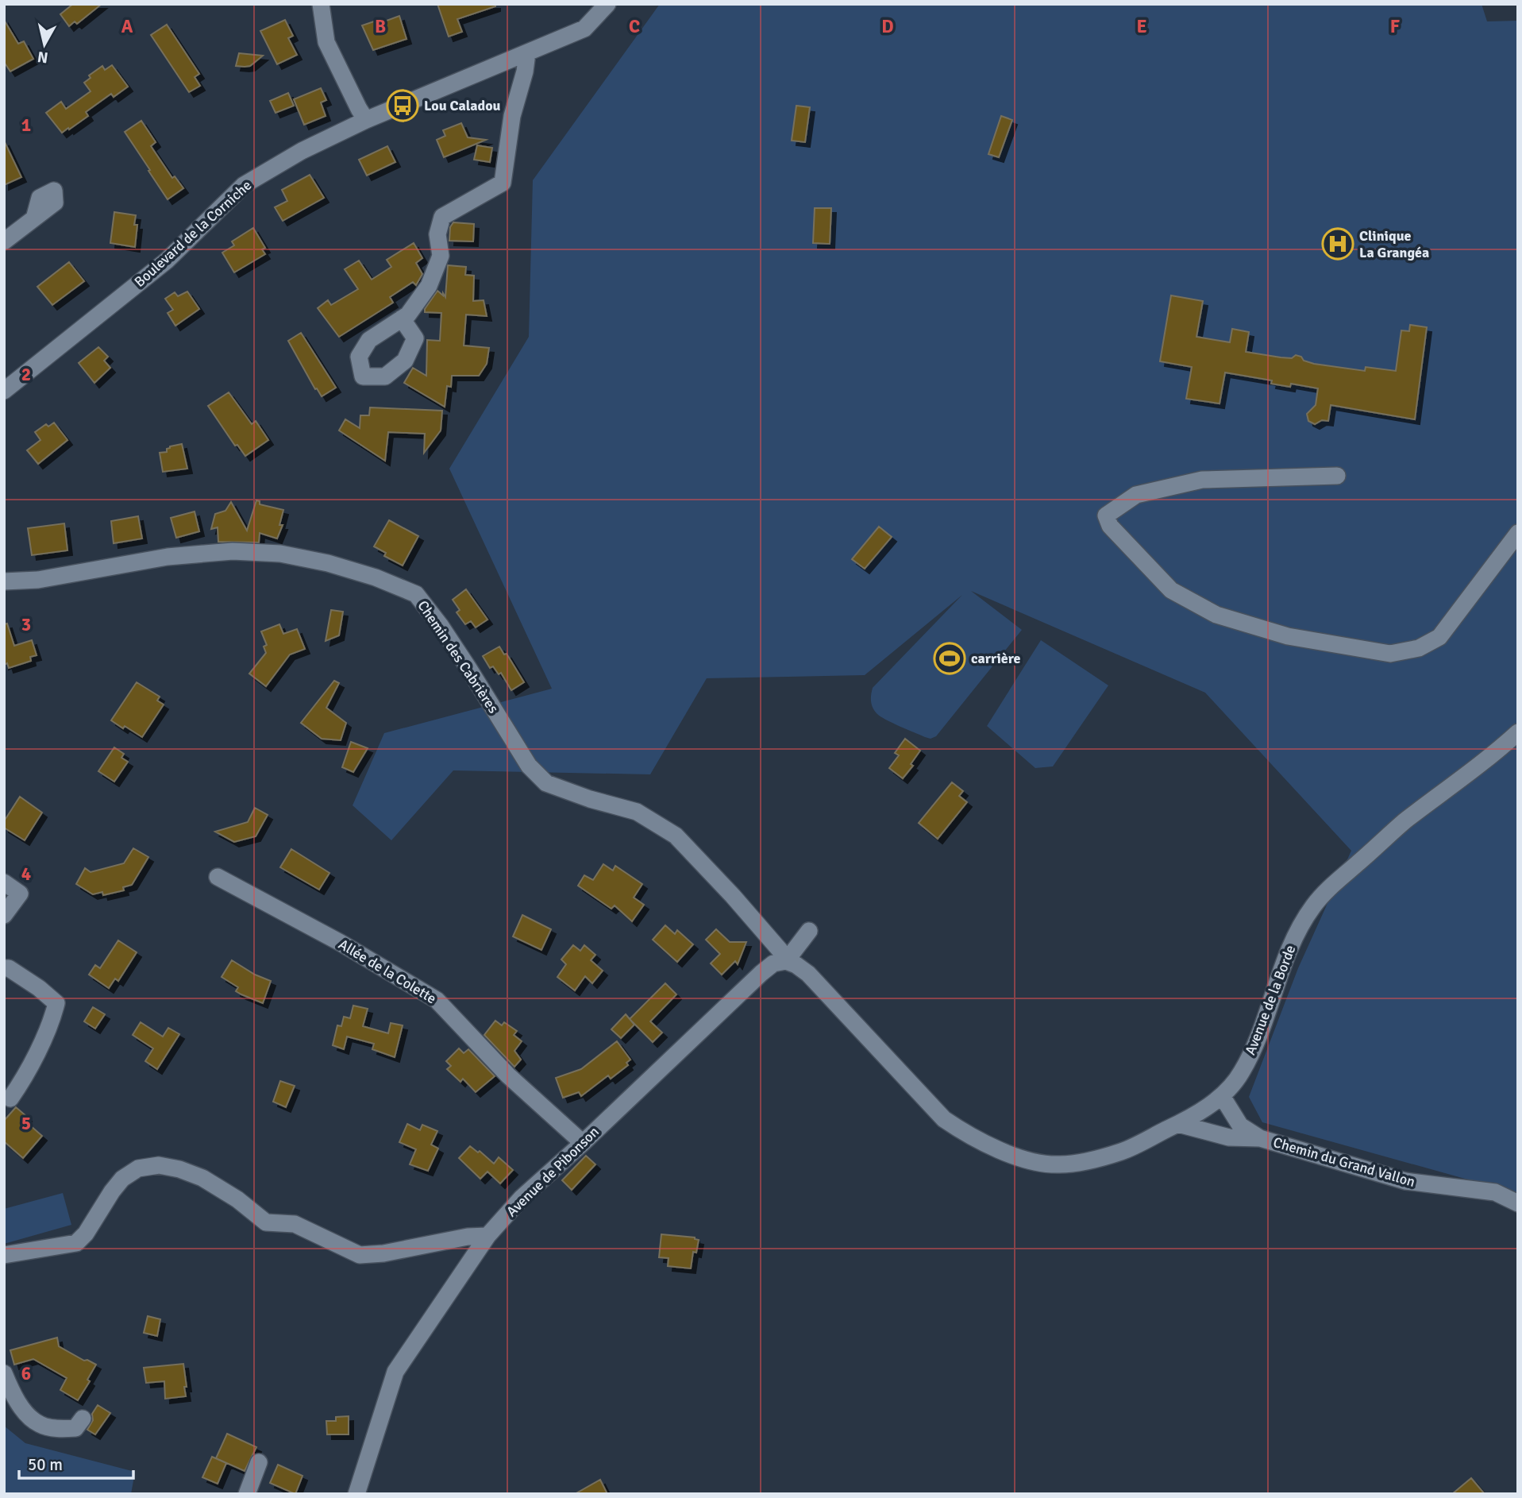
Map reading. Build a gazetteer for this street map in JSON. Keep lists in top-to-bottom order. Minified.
{"streets":{"street":["Boulevard de la Corniche","Chemin des Cabrières","Allée de la Colette","Avenue de la Borde","Chemin du Grand Vallon","Avenue de Pibonson"]},"crossings":[["Chemin des Cabrières","Avenue de la Borde"],["Chemin des Cabrières","Avenue de Pibonson"],["Allée de la Colette","Avenue de Pibonson"],["Avenue de la Borde","Chemin du Grand Vallon"],["Avenue de la Borde","Avenue de Pibonson"]],"places":{"bus stop":["Lou Caladou"],"hospital":["Clinique La Grangéa"],"sports":["carrière"]},"scale_bar":"50 m","north":"bottom","grid":{"columns":["A","B","C","D","E","F"],"rows":["1","2","3","4","5","6"]}}
